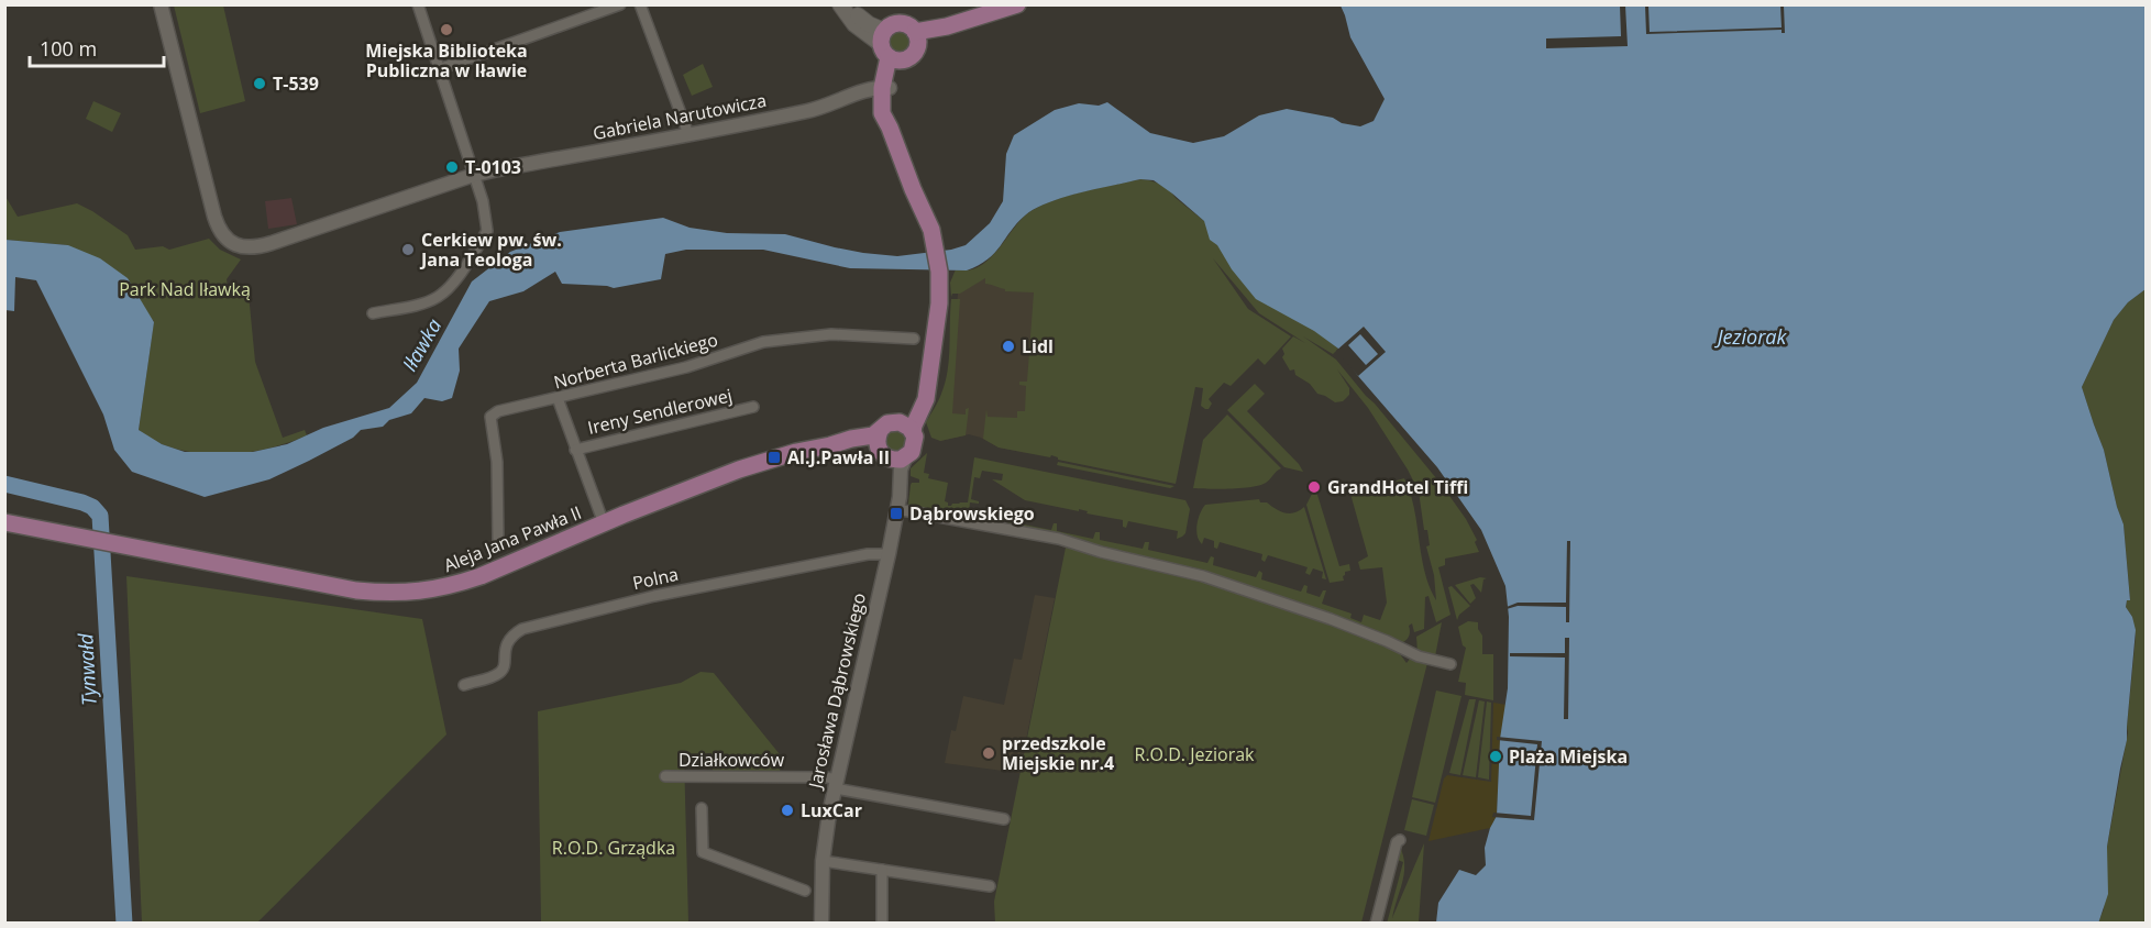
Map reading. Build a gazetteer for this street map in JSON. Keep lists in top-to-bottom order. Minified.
{"streets":{"main road":["Aleja Jana Pawła II"],"street":["Gabriela Narutowicza","Norberta Barlickiego","Ireny Sendlerowej","Polna","Jarosława Dąbrowskiego","Działkowców"]},"crossings":[["Aleja Jana Pawła II","Jarosława Dąbrowskiego"],["Polna","Jarosława Dąbrowskiego"],["Jarosława Dąbrowskiego","Działkowców"]],"water":["Jeziorak","Iławka","Tynwałd"],"parks":["Park Nad Iławką","R.O.D. Jeziorak","R.O.D. Grządka"],"places":{"other":["Miejska Biblioteka Publiczna w Iławie","T-539","T-0103","Cerkiew pw. św. Jana Teologa","Lidl","GrandHotel Tiffi","przedszkole Miejskie nr.4","Plaża Miejska","LuxCar"],"transit":["Al.J.Pawła II","Dąbrowskiego"]},"scale_bar":"100 m"}
